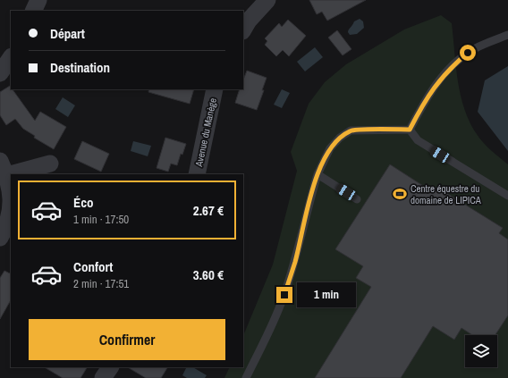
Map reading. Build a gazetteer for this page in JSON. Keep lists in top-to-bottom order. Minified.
{"streets":{"street":["Avenue du Manège"]},"places":{"sports":["Centre équestre du domaine de LIPICA"]},"page":{"banner":["Départ","Destination"],"list":[{"name":"Éco","note":"1 min · 17:50","value":"2.67 €"},{"name":"Confort","note":"2 min · 17:51","value":"3.60 €"}],"bubble":"1 min","buttons":"Confirmer"}}
